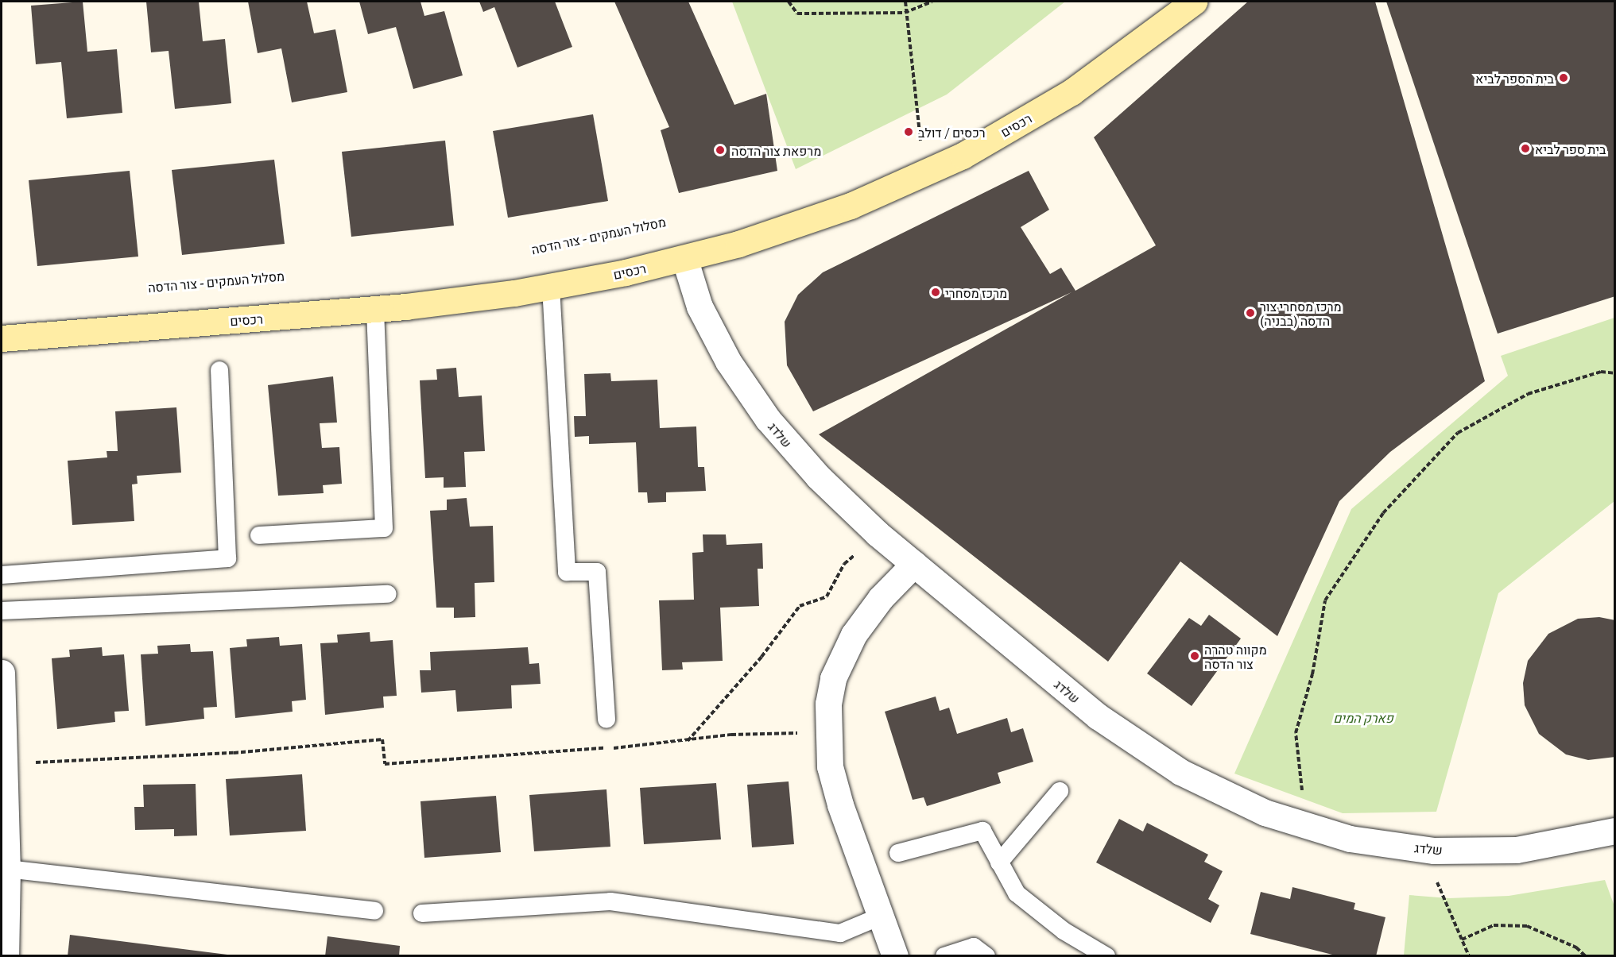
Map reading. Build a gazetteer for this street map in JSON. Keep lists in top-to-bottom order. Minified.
{"streets":{"street":["רכסים","שלדג"]},"crossings":[["רכסים","שלדג"]],"parks":["פארק המים"],"places":["בית הספר לביא","רכסים / דולב","בית ספר לביא","מרפאת צור הדסה","מרכז מסחרי","מרכז מסחרי צור הדסה (בבניה)","מקווה טהרה צור הדסה"]}
